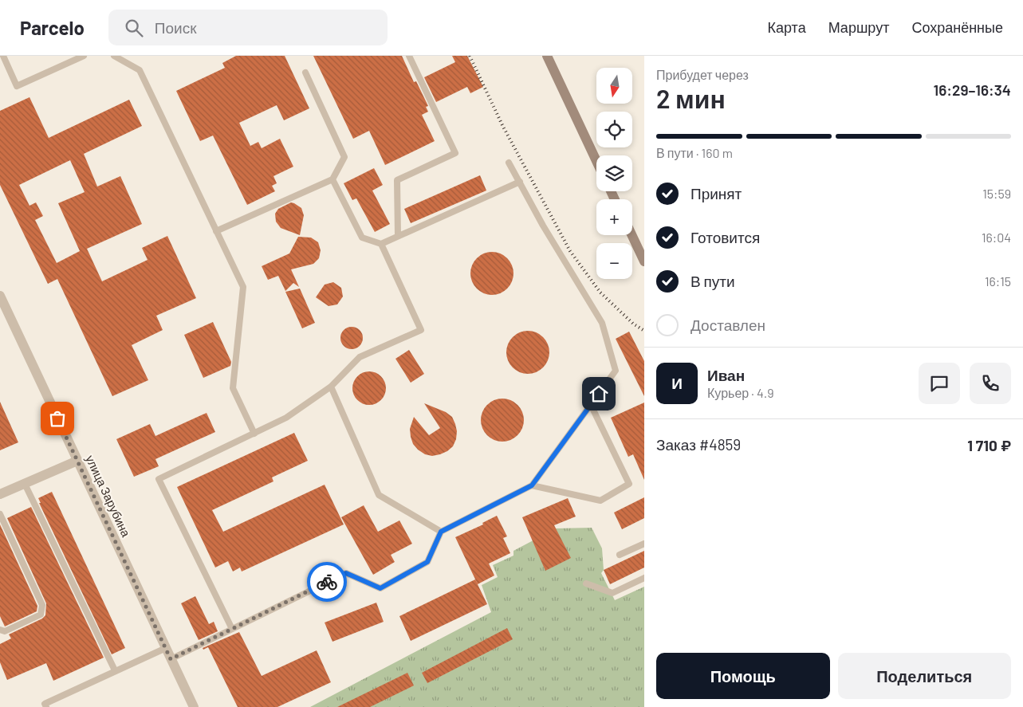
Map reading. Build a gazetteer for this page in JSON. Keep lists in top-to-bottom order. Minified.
{"streets":{"street":["улица Зарубина"]},"north":"bottom","page":{"header":"Parcelo","search":"Поиск","nav":["Карта","Маршрут","Сохранённые"],"heading":["2 мин","Прибудет через","16:29–16:34"],"panel":["Иван","Курьер · 4.9","Заказ #4859","1 710 ₽"],"map_buttons":["+","−"],"bar":"В пути · 160 m","list":[["Принят","15:59"],["Готовится","16:04"],["В пути","16:15"],"Доставлен"],"round":"И","buttons":["Помощь","Поделиться"]}}
